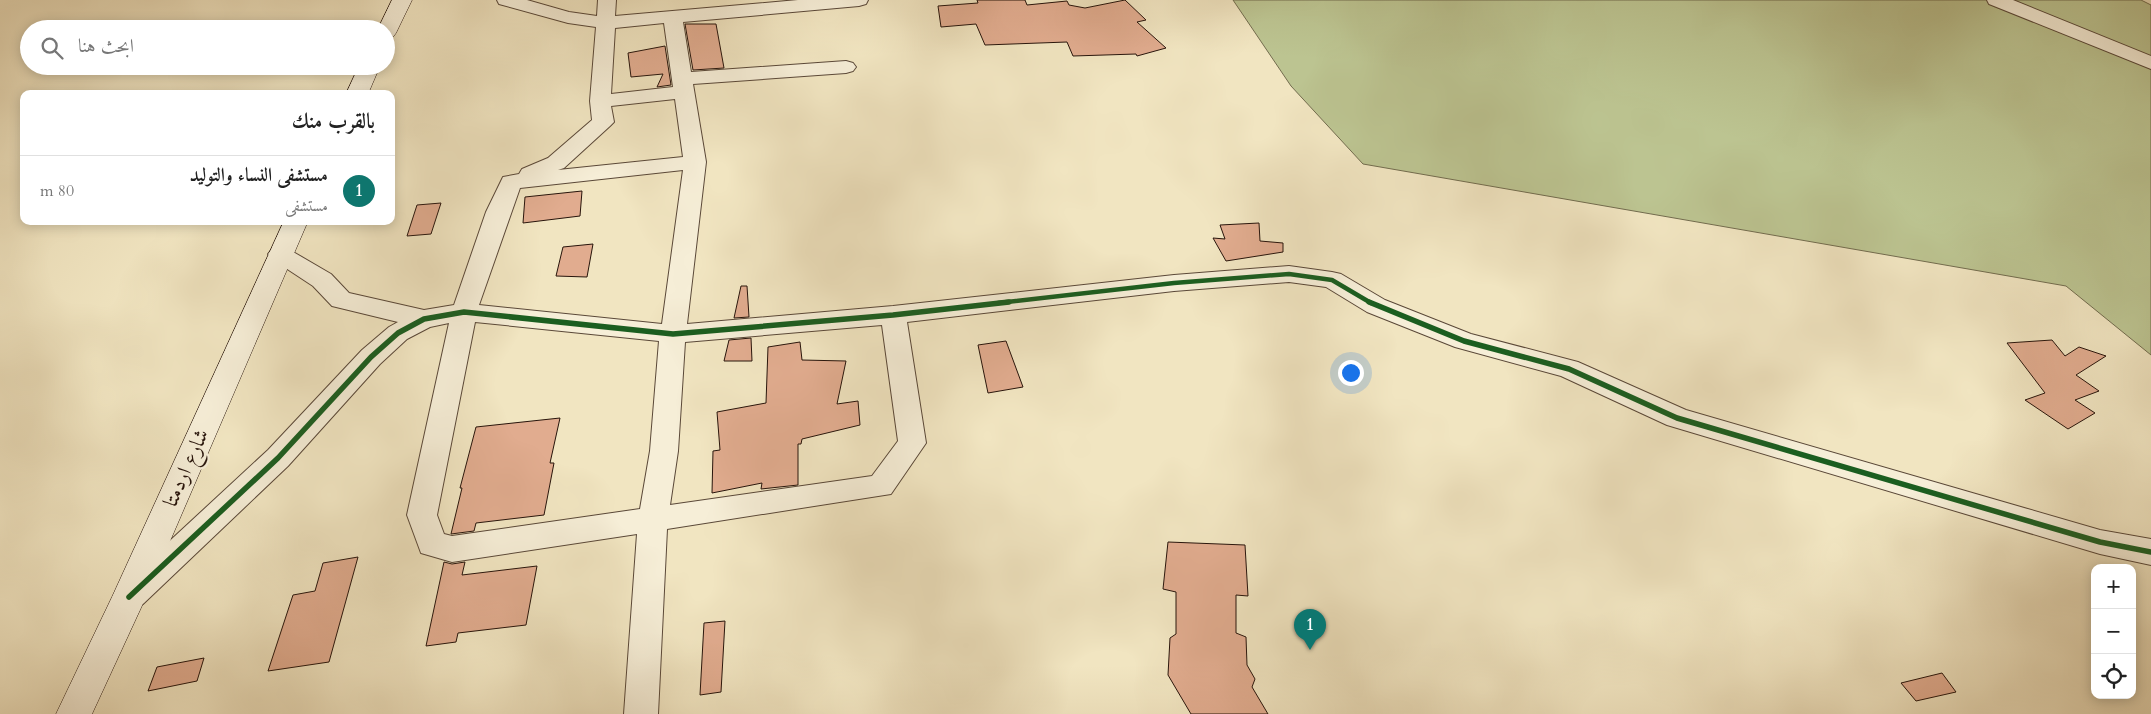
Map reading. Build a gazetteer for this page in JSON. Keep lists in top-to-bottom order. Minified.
{"streets":{"main road":["شارع اردمتا"]},"page":{"search":"ابحث هنا","heading":"بالقرب منك","list":[{"mark":"1","name":"مستشفى النساء والتوليد","note":"مستشفى","value":"80 m"}],"map_buttons":["+","−"],"pins":"1"}}
